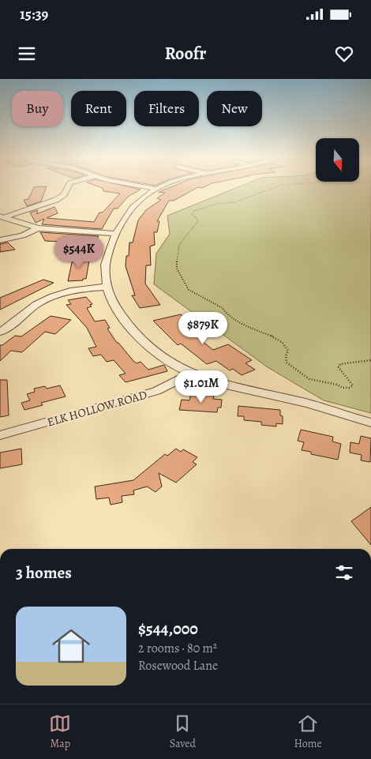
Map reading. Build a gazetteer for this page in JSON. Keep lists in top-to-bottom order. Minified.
{"streets":{"street":["ELK HOLLOW ROAD"]},"north":"bottom","page":{"status":"15:39","header":"Roofr","chip":["Buy","Rent","Filters","New"],"price":["$544K","$879K","$1.01M"],"heading":"3 homes","list":[{"name":"$544,000","note":"2 rooms · 80 m² · Rosewood Lane"}],"tabs":["Map","Saved","Home"]}}
